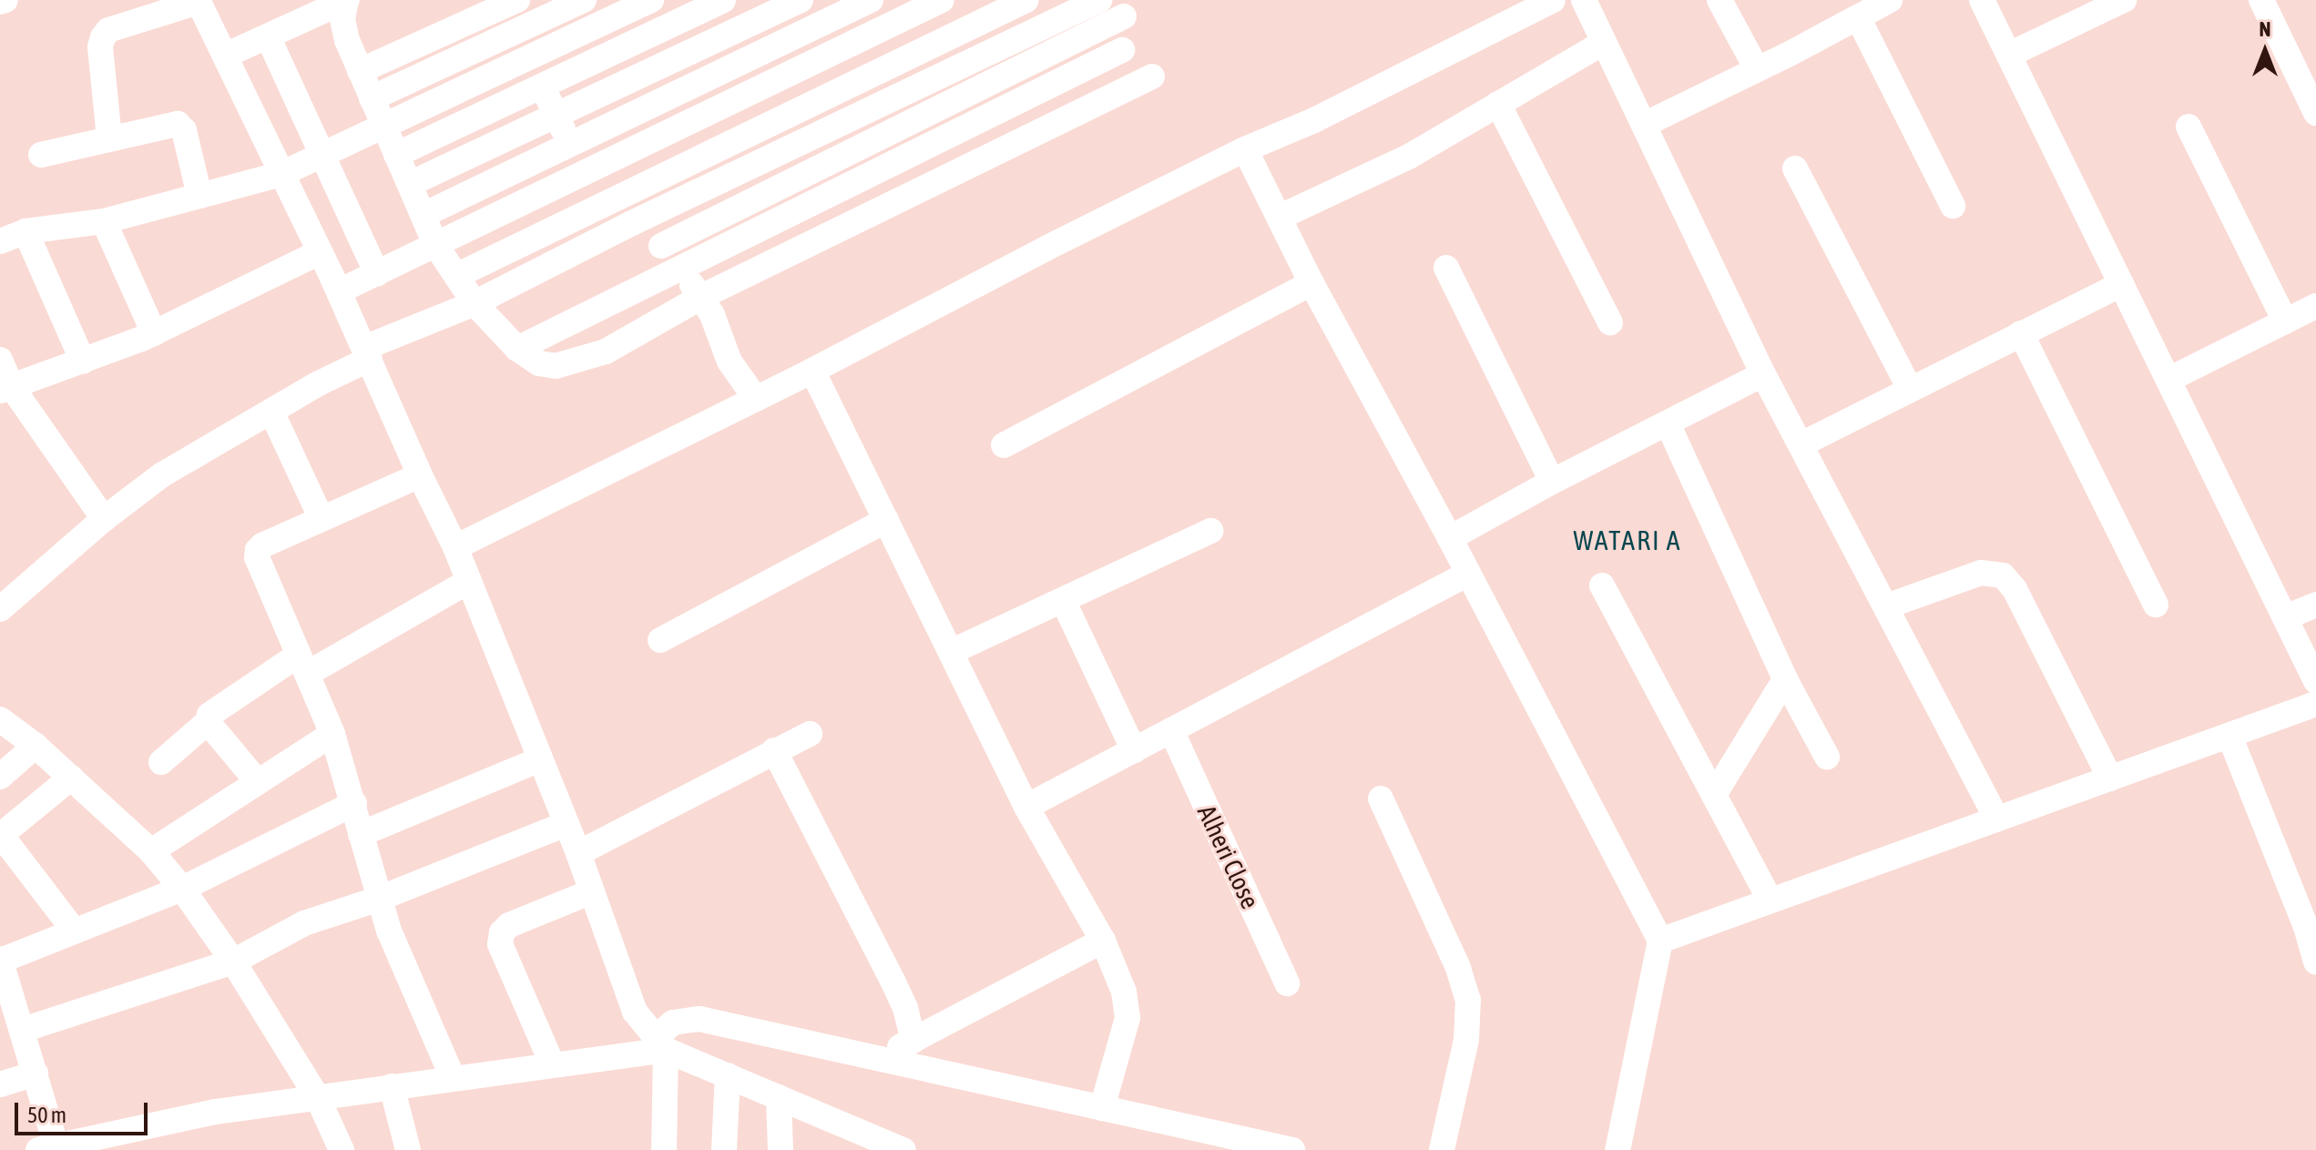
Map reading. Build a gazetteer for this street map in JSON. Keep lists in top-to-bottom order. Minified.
{"streets":{"street":["Alheri Close"]},"districts":["WATARI A"],"scale_bar":"50 m","north":"top"}
